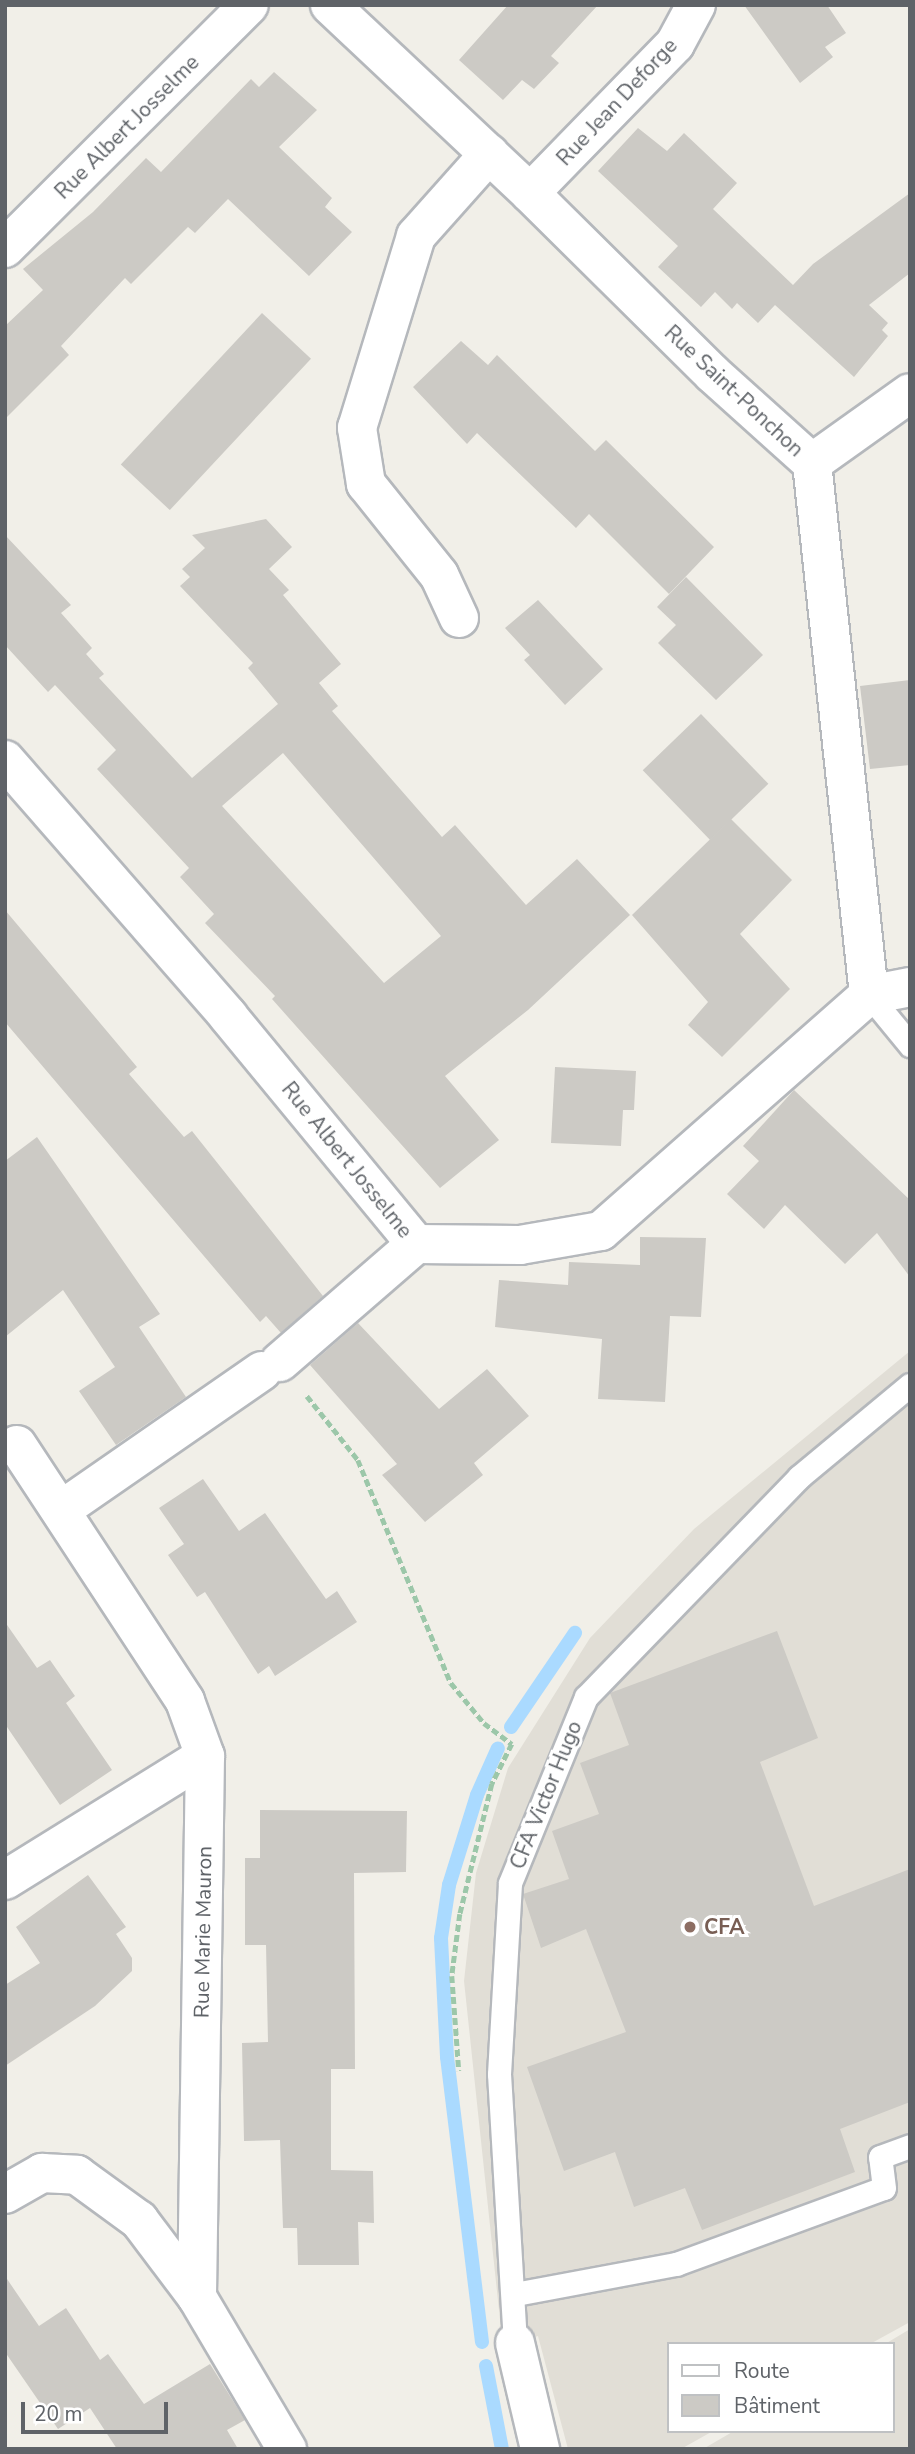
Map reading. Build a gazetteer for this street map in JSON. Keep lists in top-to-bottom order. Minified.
{"streets":{"street":["Rue Jean Deforge","Rue Albert Josselme","Rue Saint-Ponchon","Rue Marie Mauron"],"lane":["CFA Victor Hugo"]},"crossings":[["Rue Jean Deforge","Rue Saint-Ponchon"],["Rue Albert Josselme","Rue Saint-Ponchon"]],"places":["CFA"],"legend":["Route","Bâtiment"],"scale_bar":"20 m"}
